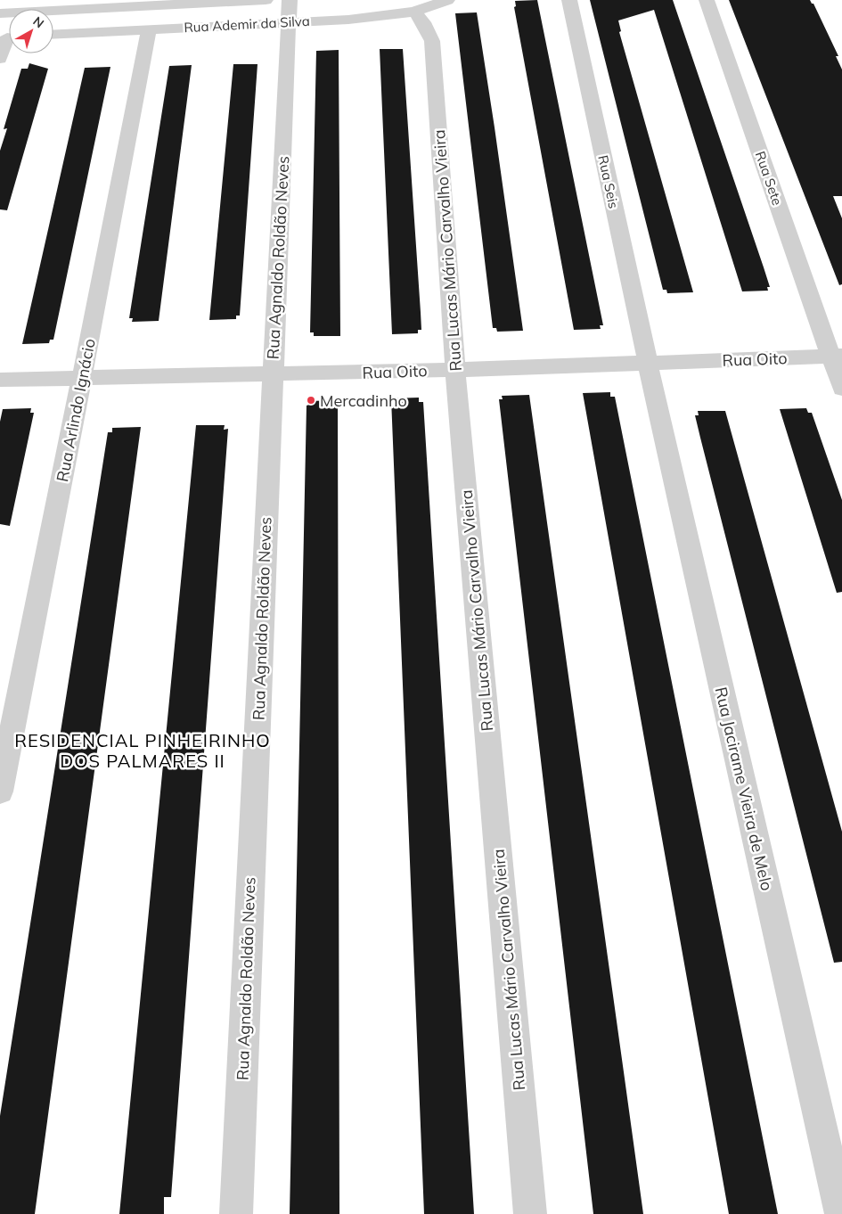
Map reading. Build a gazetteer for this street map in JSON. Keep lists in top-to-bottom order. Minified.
{"streets":{"street":["Rua Ademir da Silva","Rua Sete","Rua Seis","Rua Lucas Mário Carvalho Vieira","Rua Agnaldo Roldão Neves","Rua Oito","Rua Arlindo Ignácio","Rua Jacirame Vieira de Melo"]},"crossings":[["Rua Ademir da Silva","Rua Lucas Mário Carvalho Vieira"],["Rua Ademir da Silva","Rua Agnaldo Roldão Neves"],["Rua Ademir da Silva","Rua Arlindo Ignácio"],["Rua Sete","Rua Oito"],["Rua Seis","Rua Oito"],["Rua Seis","Rua Jacirame Vieira de Melo"],["Rua Lucas Mário Carvalho Vieira","Rua Oito"],["Rua Agnaldo Roldão Neves","Rua Oito"],["Rua Oito","Rua Arlindo Ignácio"],["Rua Oito","Rua Jacirame Vieira de Melo"]],"districts":["RESIDENCIAL PINHEIRINHO DOS PALMARES II"],"places":["Mercadinho"],"north":"top right"}
